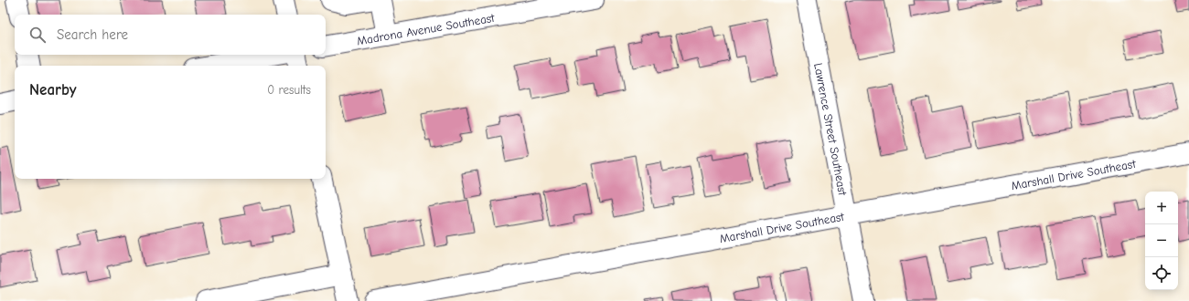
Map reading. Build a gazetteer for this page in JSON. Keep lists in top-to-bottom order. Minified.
{"streets":{"street":["Madrona Avenue Southeast","Lawrence Street Southeast","Marshall Drive Southeast"]},"crossings":[["Lawrence Street Southeast","Marshall Drive Southeast"]],"page":{"search":"Search here","heading":["Nearby","0 results"],"map_buttons":["+","−"]}}
